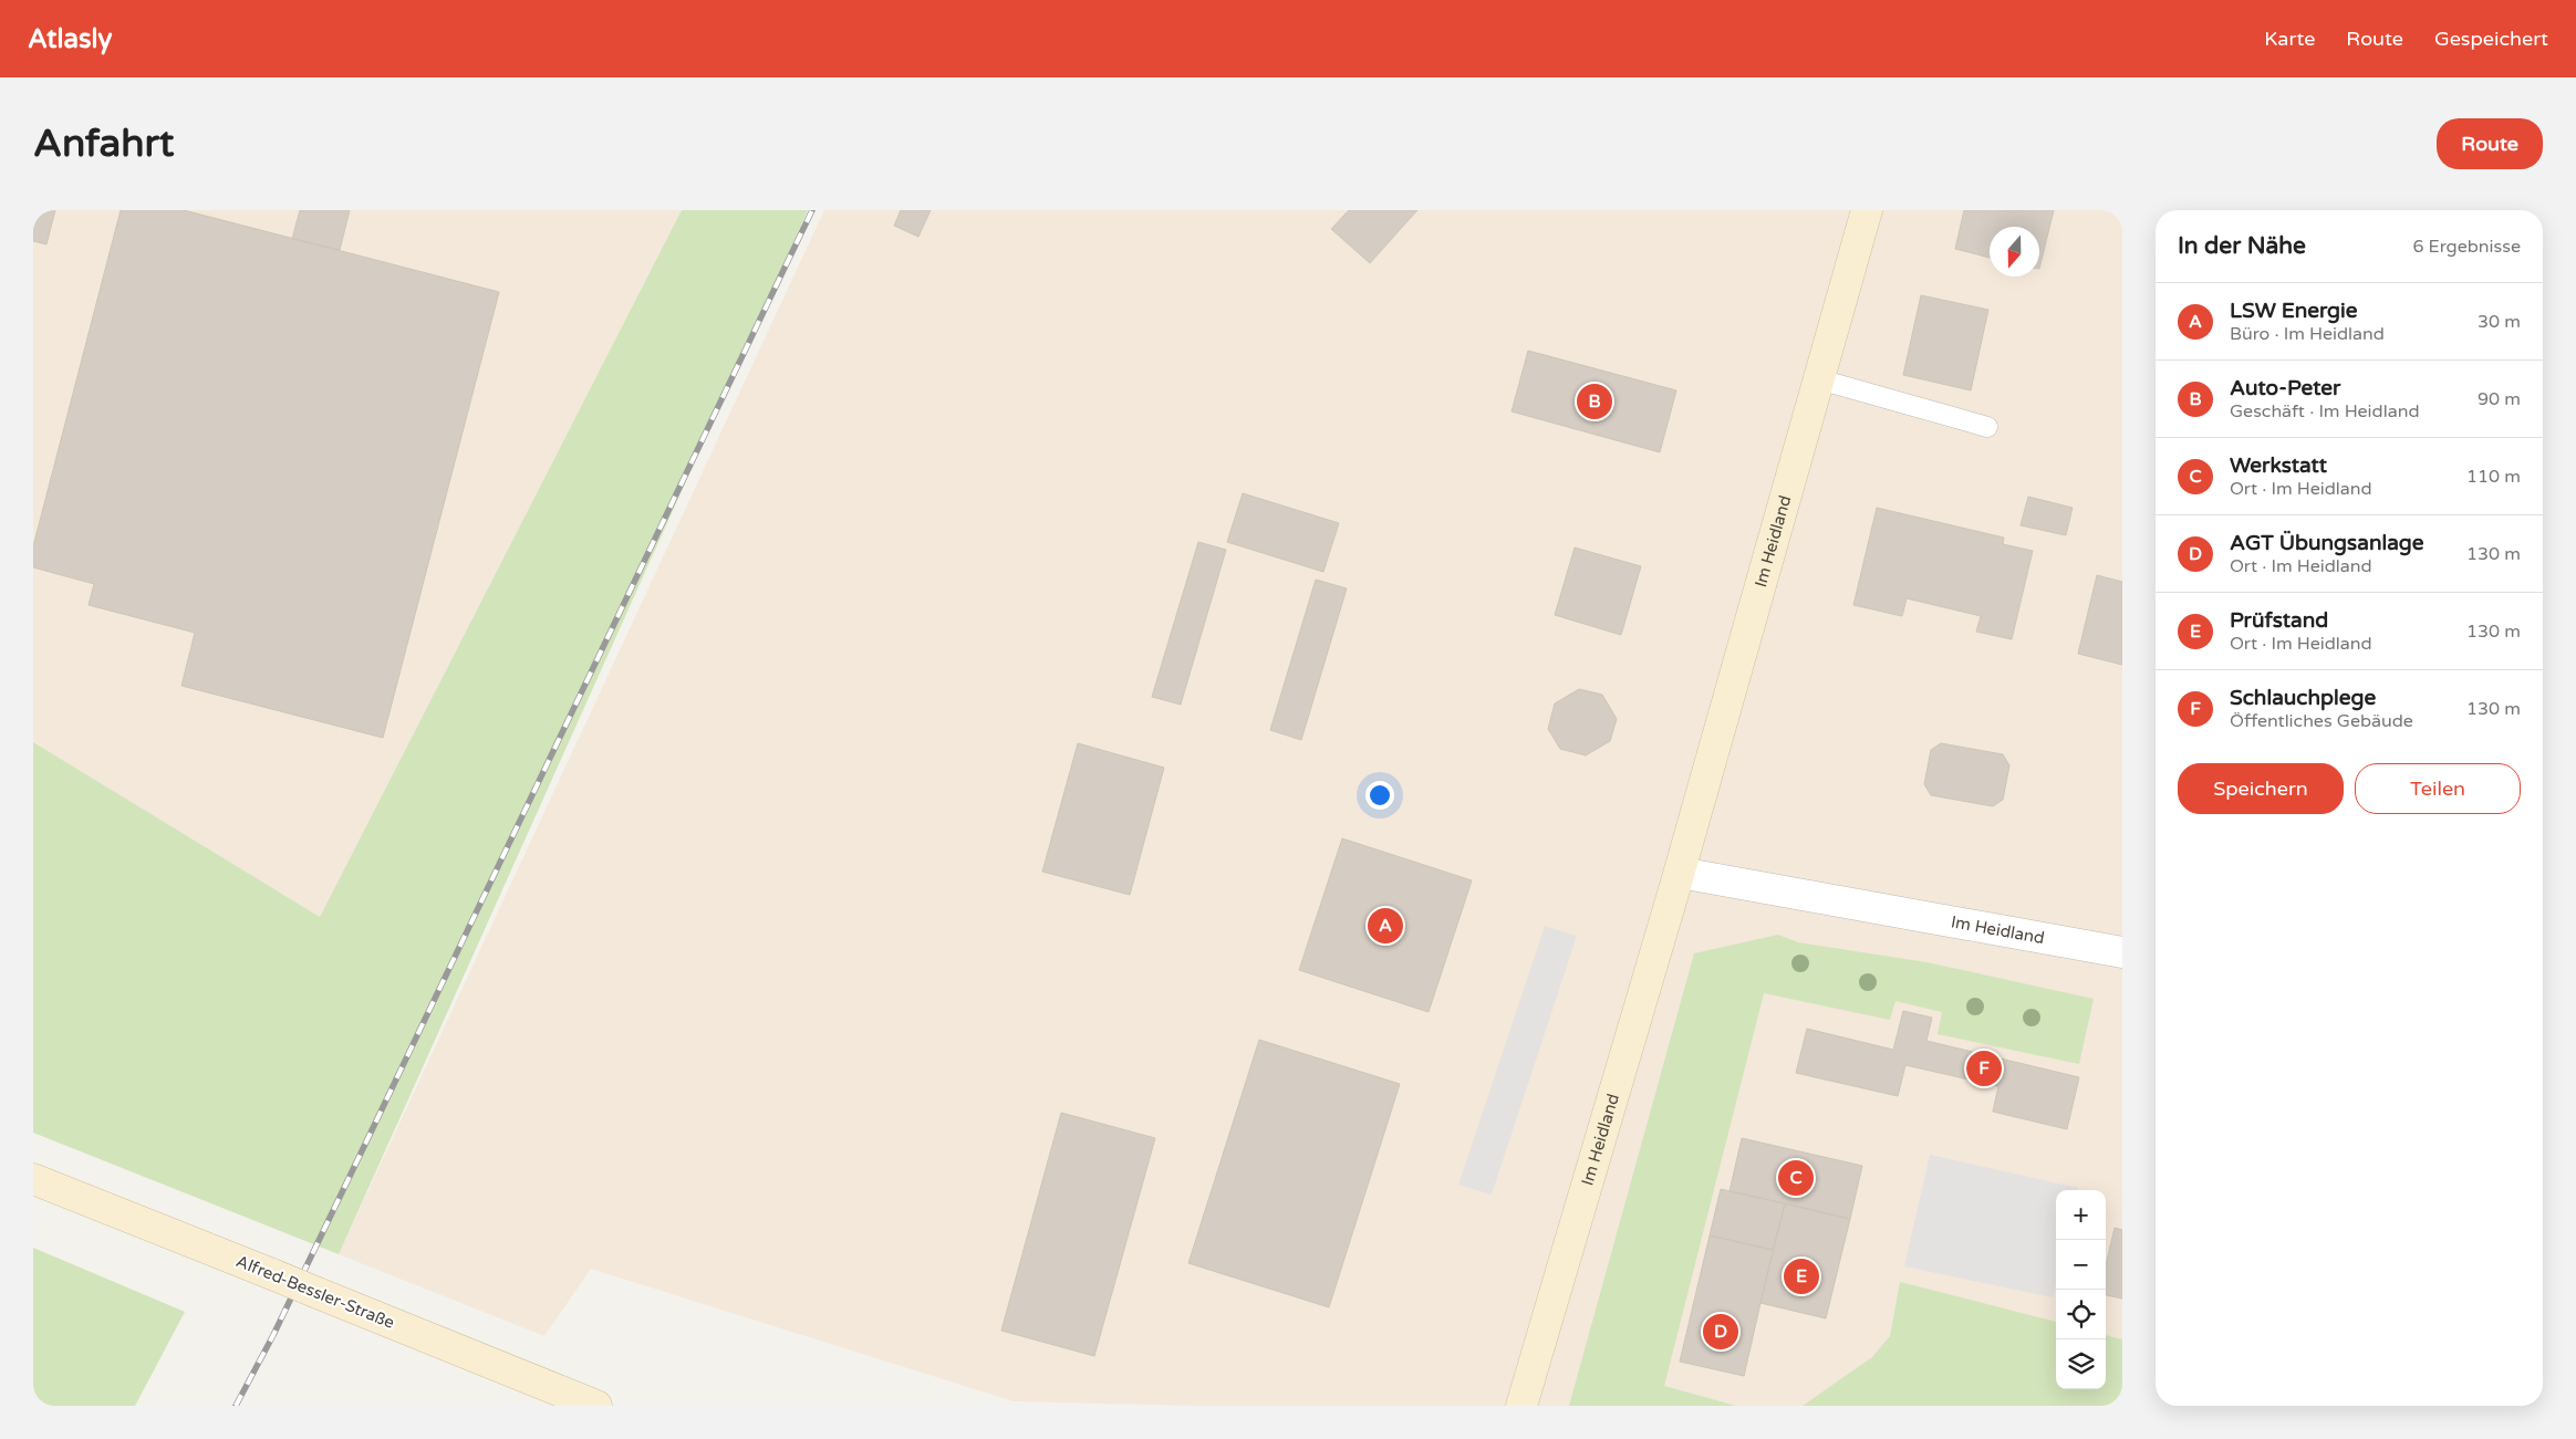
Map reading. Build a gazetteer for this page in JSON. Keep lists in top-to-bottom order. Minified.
{"streets":{"street":["Im Heidland","Alfred-Bessler-Straße"]},"north":"bottom","page":{"header":"Atlasly","nav":["Karte","Route","Gespeichert"],"buttons":["Route",["Speichern","Teilen"]],"title":"Anfahrt","heading":["In der Nähe","6 Ergebnisse"],"list":[{"mark":"A","name":"LSW Energie","note":"Büro · Im Heidland","value":"30 m"},{"mark":"B","name":"Auto-Peter","note":"Geschäft · Im Heidland","value":"90 m"},{"mark":"C","name":"Werkstatt","note":"Ort · Im Heidland","value":"110 m"},{"mark":"D","name":"AGT Übungsanlage","note":"Ort · Im Heidland","value":"130 m"},{"mark":"E","name":"Prüfstand","note":"Ort · Im Heidland","value":"130 m"},{"mark":"F","name":"Schlauchplege","note":"Öffentliches Gebäude","value":"130 m"}],"pins":["B","A","F","C","E","D"],"map_buttons":["+","−"]}}
